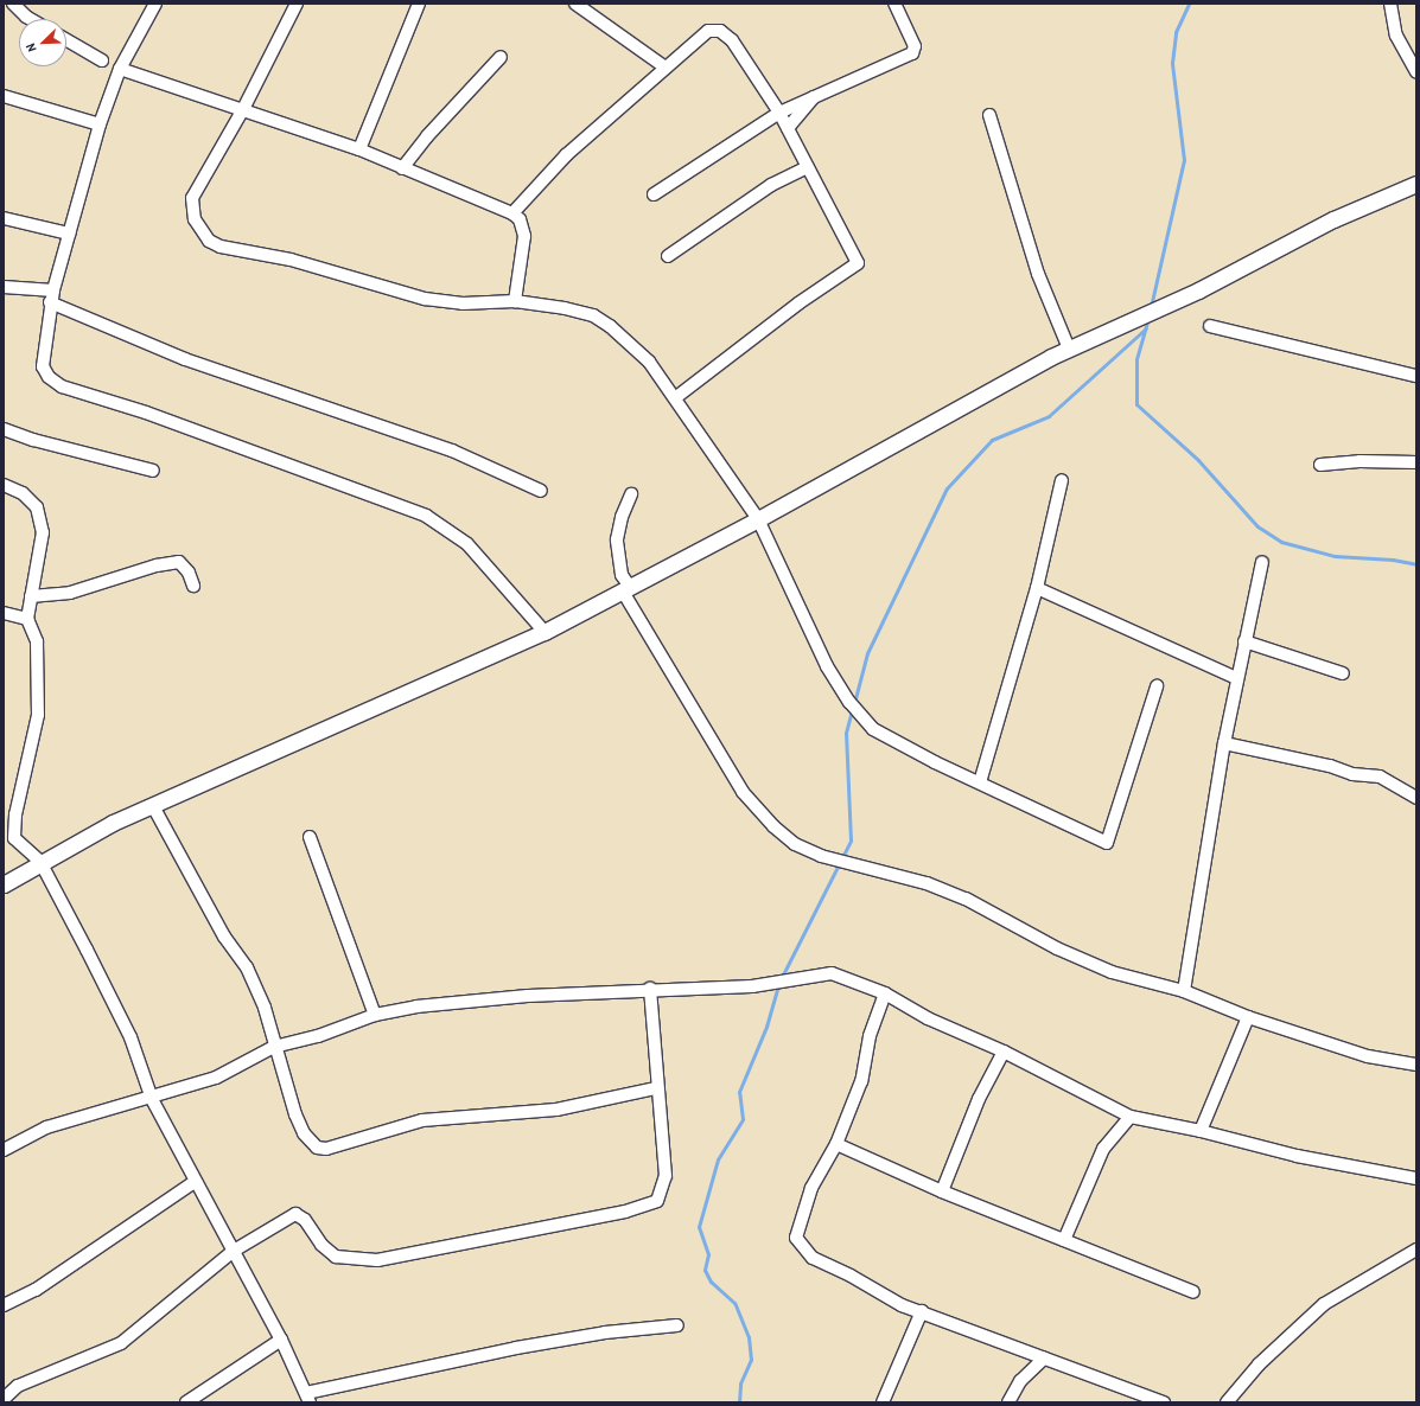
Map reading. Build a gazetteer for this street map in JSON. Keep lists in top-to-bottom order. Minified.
{"north":"bottom left"}
